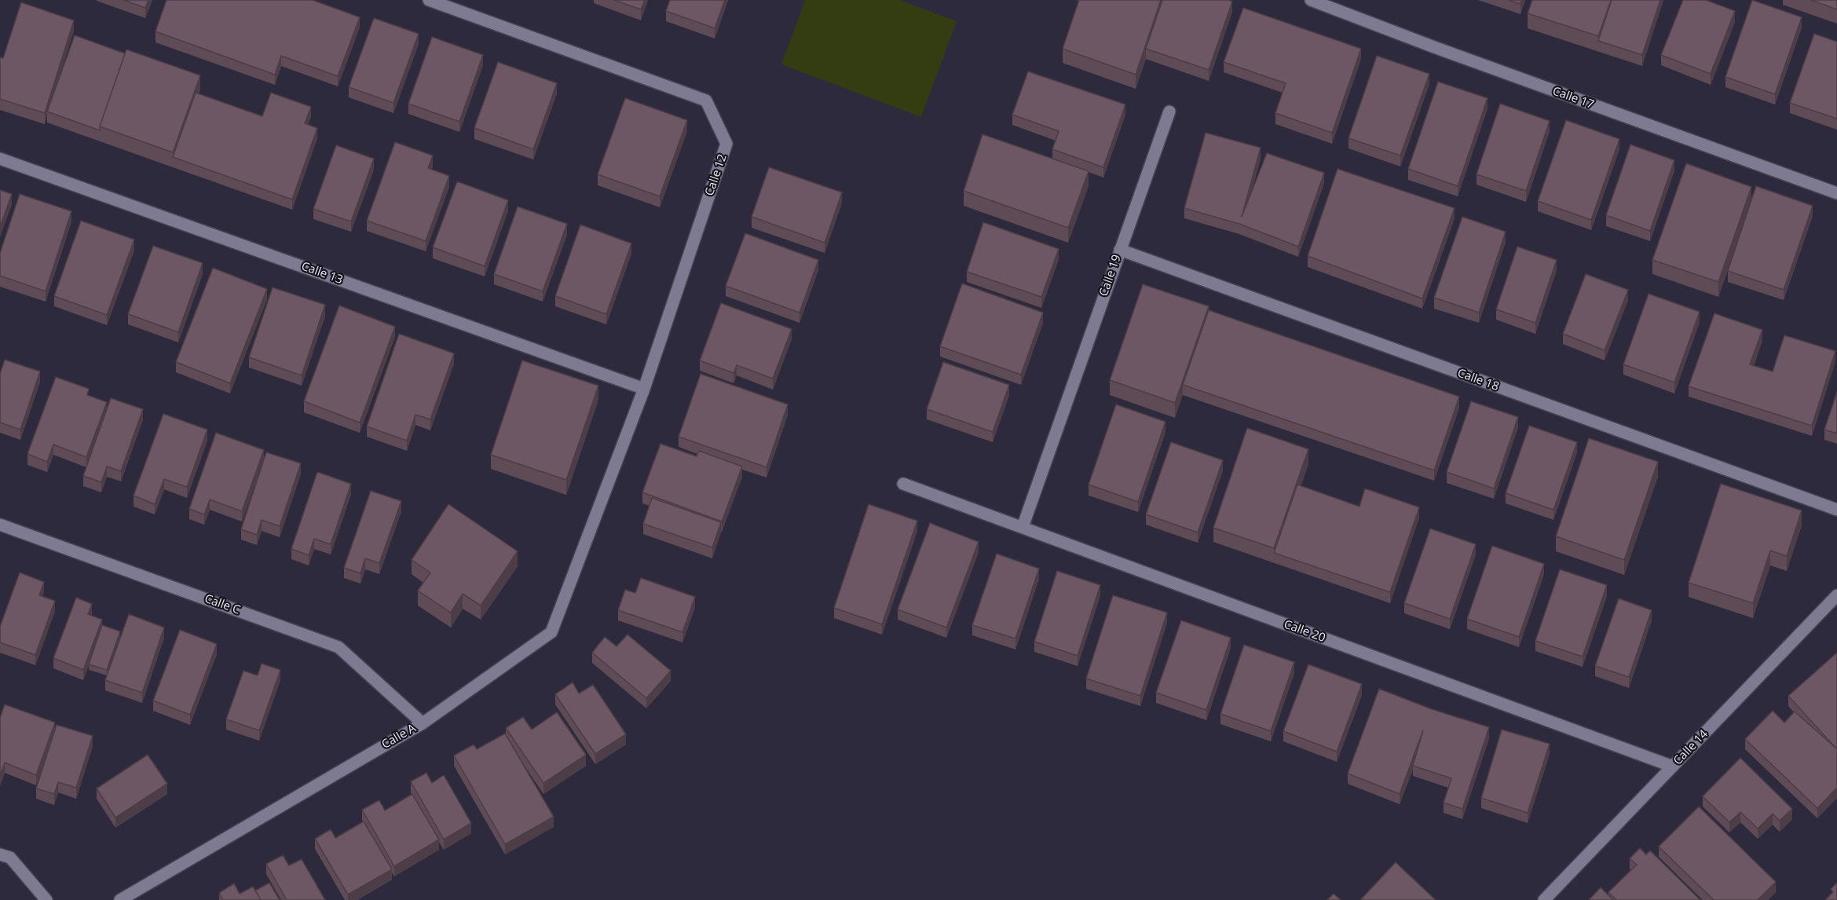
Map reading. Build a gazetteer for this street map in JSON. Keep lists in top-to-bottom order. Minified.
{"streets":{"street":["Calle 17","Calle 12","Calle 13","Calle 19","Calle 18","Calle C","Calle 20","Calle A","Calle 14"]},"crossings":[["Calle 12","Calle 13"],["Calle 12","Calle A"],["Calle 19","Calle 18"],["Calle 19","Calle 20"],["Calle C","Calle A"],["Calle 20","Calle 14"]]}
